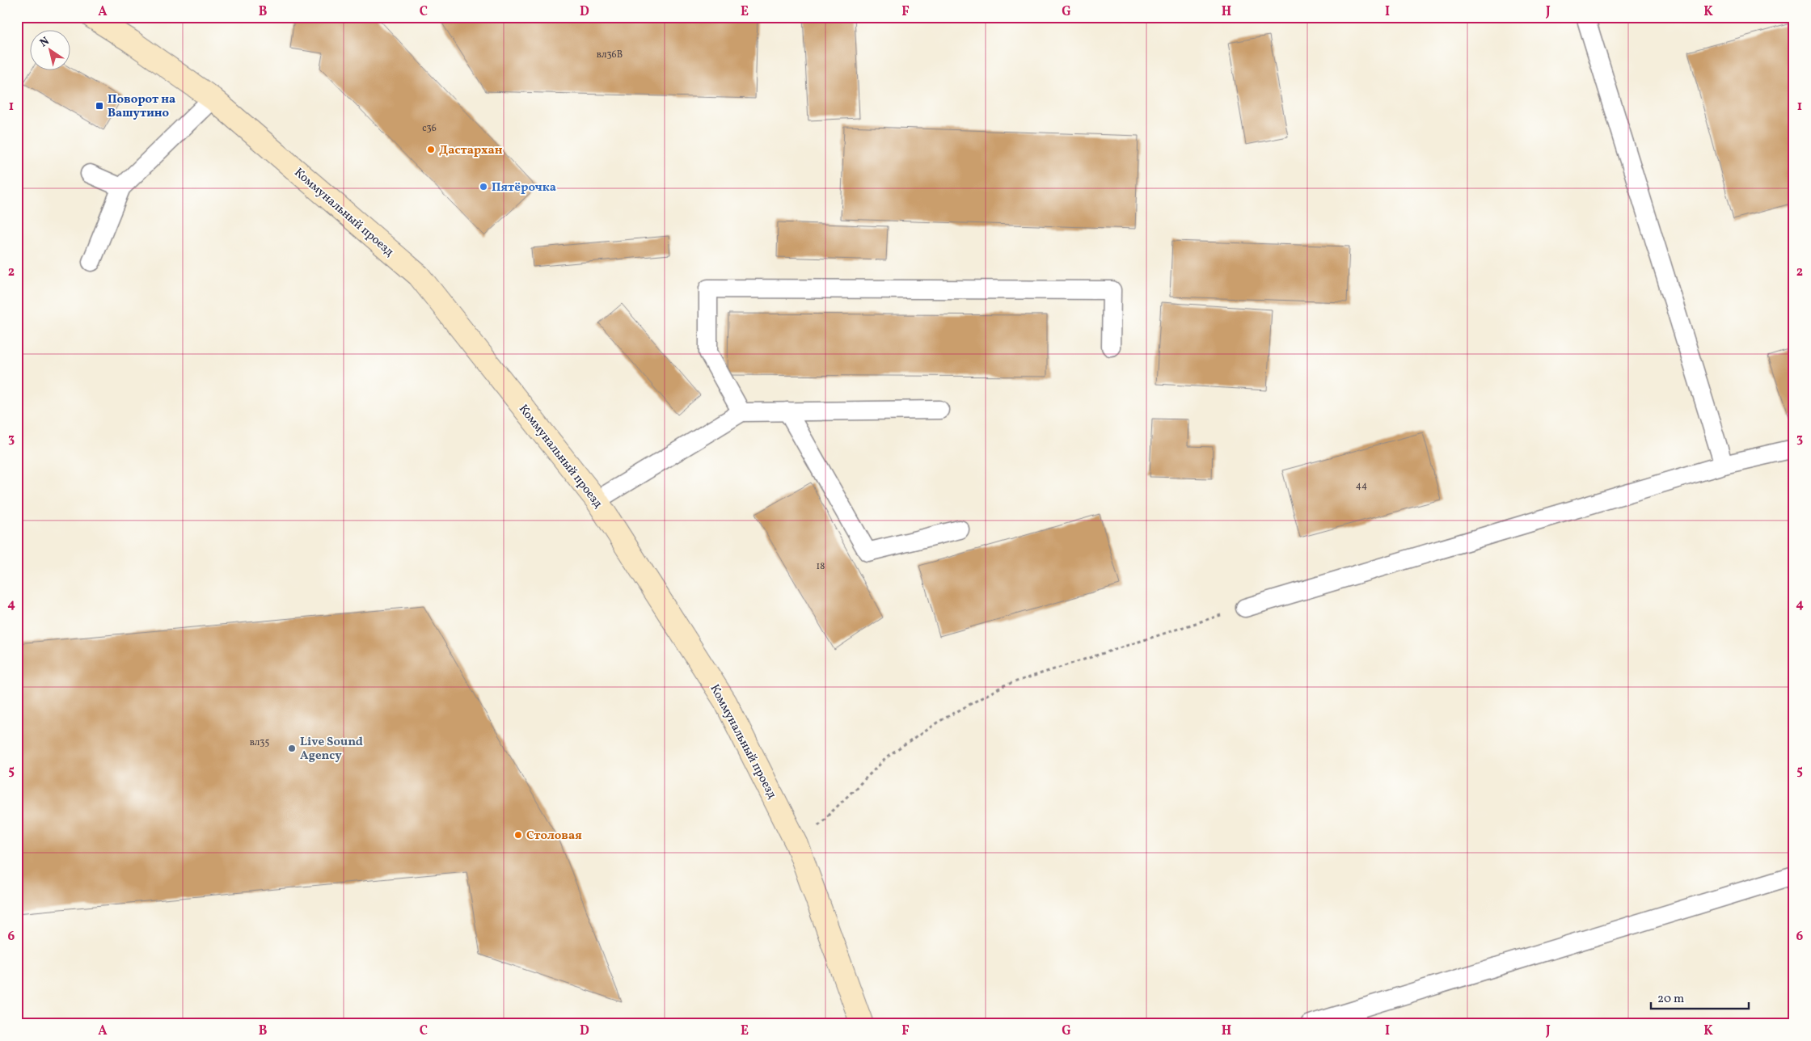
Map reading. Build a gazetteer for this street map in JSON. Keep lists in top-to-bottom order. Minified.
{"streets":{"street":["Коммунальный проезд"]},"places":{"transit":["Поворот на Вашутино"],"other":["Дастархан","Пятёрочка","Live Sound Agency","Столовая"]},"house_numbers":["вл36В","с36","44","18","вл35"],"scale_bar":"20 m","north":"top left","grid":{"columns":["A","B","C","D","E","F","G","H","I","J","K"],"rows":["1","2","3","4","5","6"]}}
